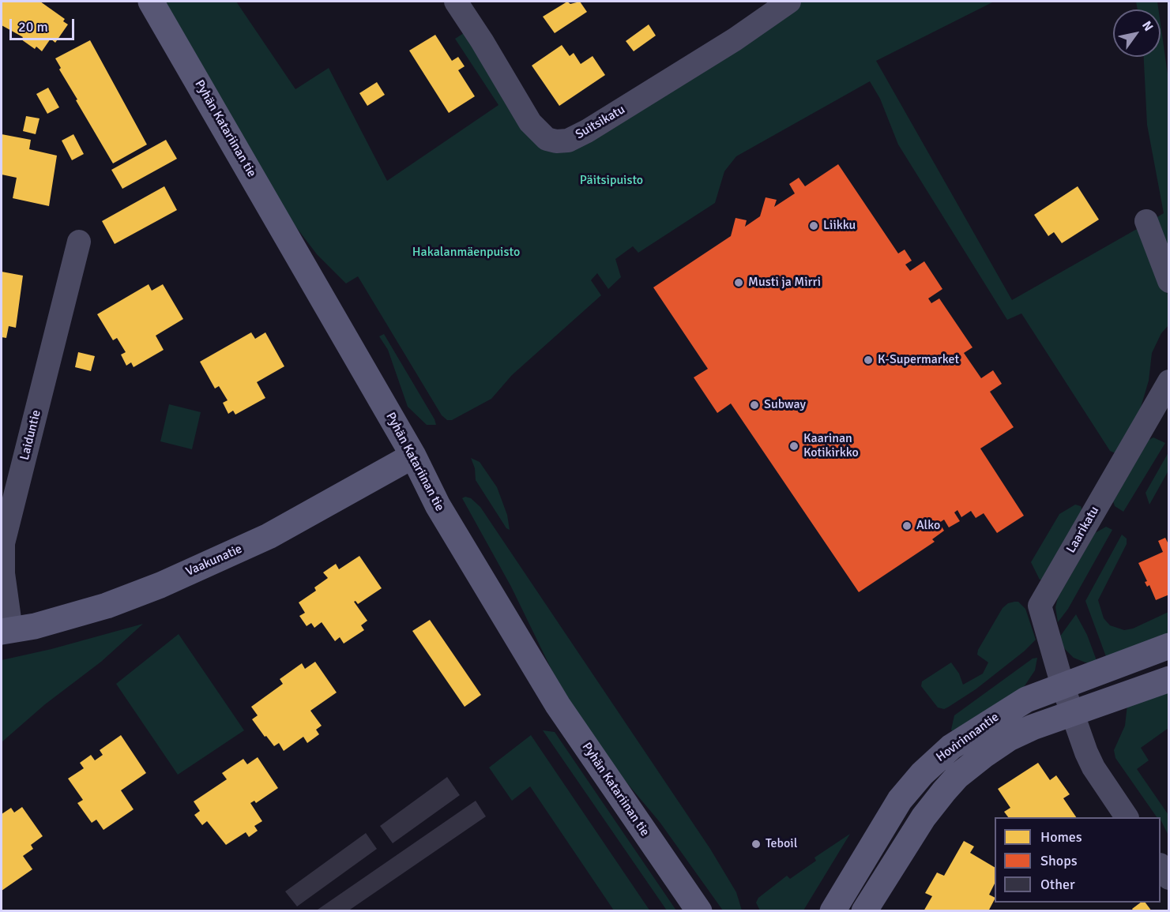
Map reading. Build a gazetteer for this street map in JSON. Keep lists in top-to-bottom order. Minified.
{"streets":{"street":["Suitsikatu","Pyhän Katariinan tie","Laiduntie","Laarikatu","Vaakunatie","Hovirinnantie"]},"crossings":[["Pyhän Katariinan tie","Vaakunatie"],["Laiduntie","Vaakunatie"],["Laarikatu","Hovirinnantie"]],"parks":["Päitsipuisto","Hakalanmäenpuisto"],"places":["Liikku","Musti ja Mirri","K-Supermarket","Subway","Kaarinan Kotikirkko","Alko","Teboil"],"legend":["Homes","Shops","Other"],"scale_bar":"20 m","north":"top right"}
